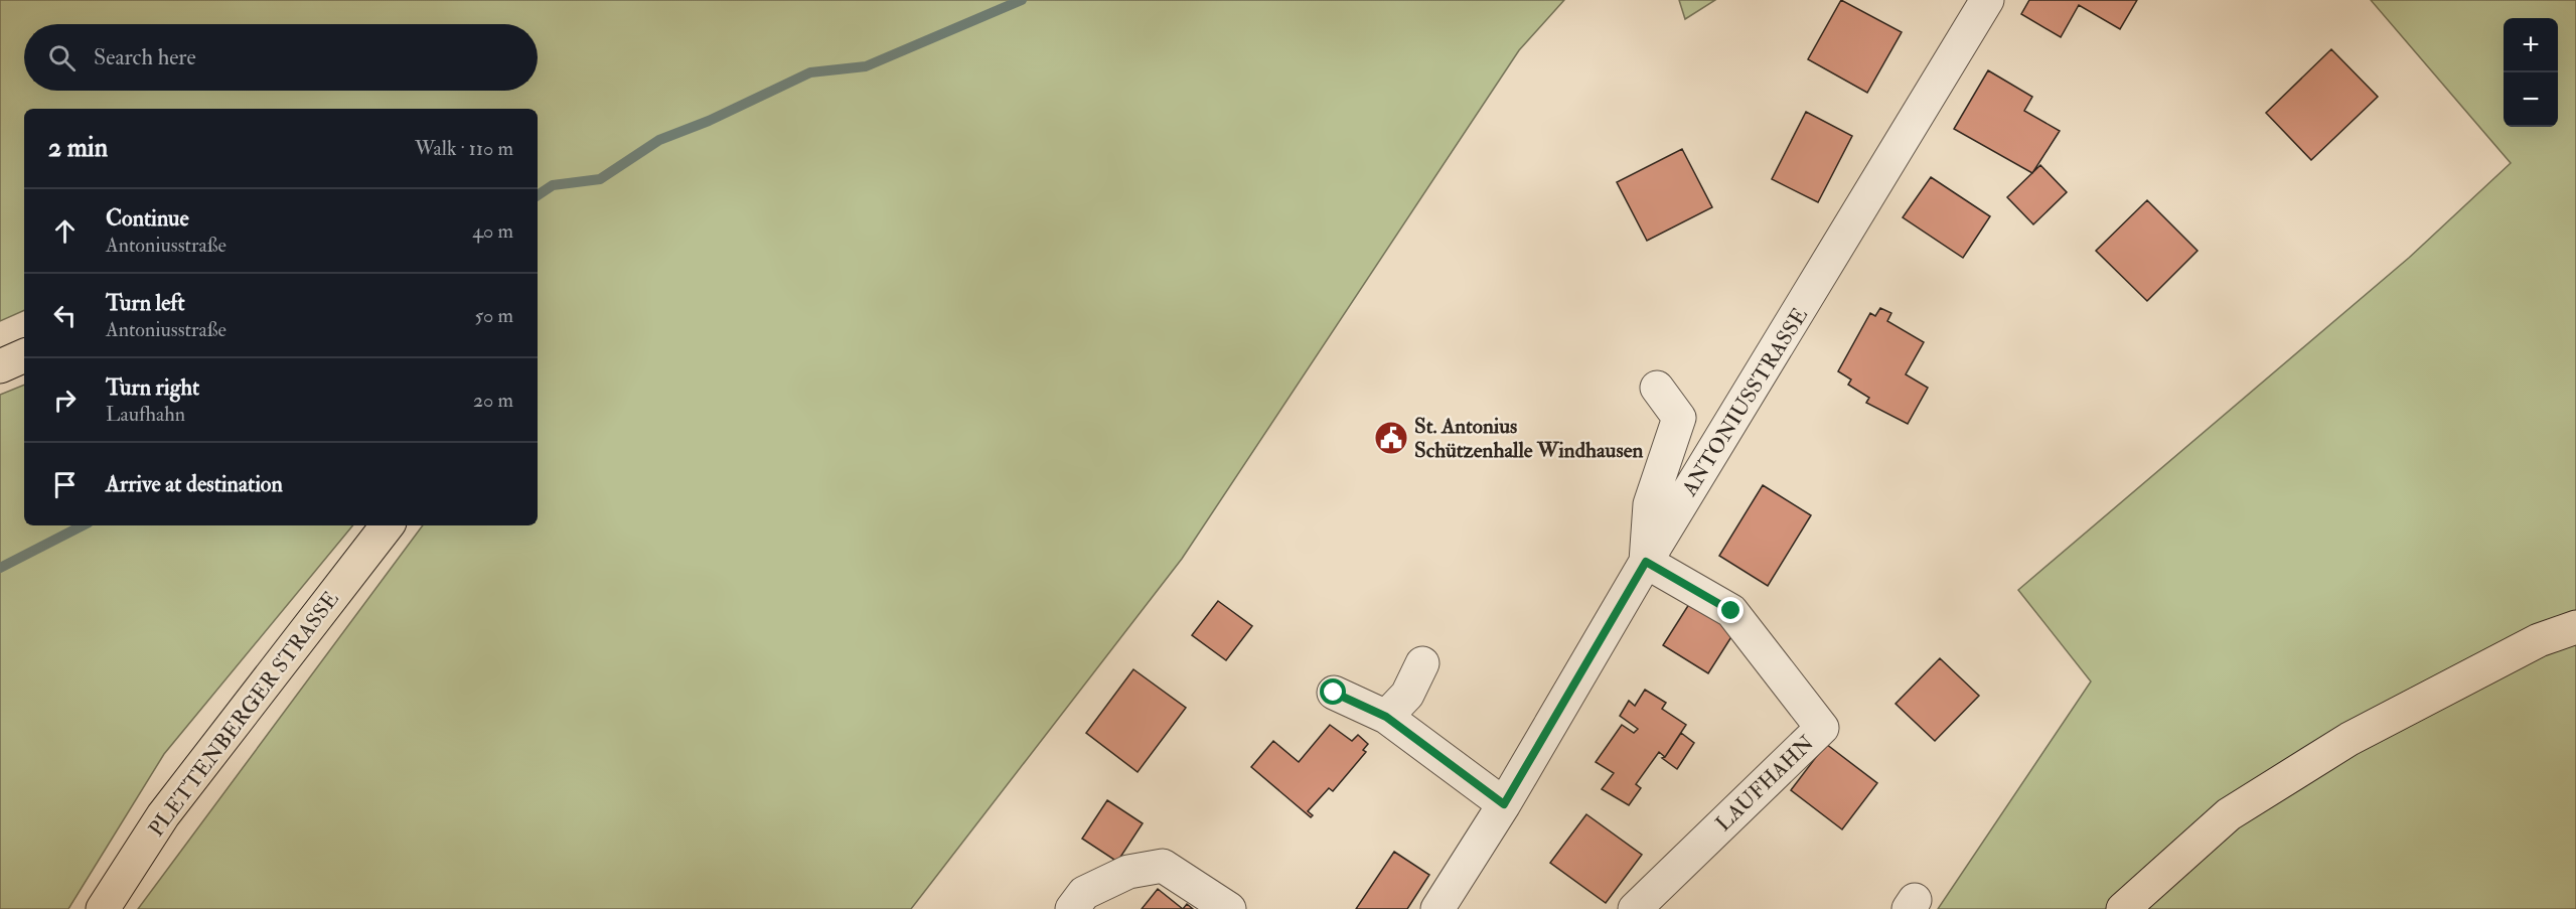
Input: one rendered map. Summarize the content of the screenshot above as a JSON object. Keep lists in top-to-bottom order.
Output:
{
  "streets": {
    "main road": ["PLETTENBERGER STRASSE"],
    "street": ["ANTONIUSSTRASSE", "LAUFHAHN"]
  },
  "crossings": [
    ["ANTONIUSSTRASSE", "LAUFHAHN"]
  ],
  "places": {
    "public building": ["St. Antonius Schützenhalle Windhausen"]
  },
  "page": {
    "map_buttons": ["+", "−"],
    "search": "Search here",
    "heading": ["2 min", "Walk · 110 m"],
    "list": [
      ["Continue", "Antoniusstraße", "40 m"],
      ["Turn left", "Antoniusstraße", "50 m"],
      ["Turn right", "Laufhahn", "20 m"],
      "Arrive at destination"
    ]
  }
}
